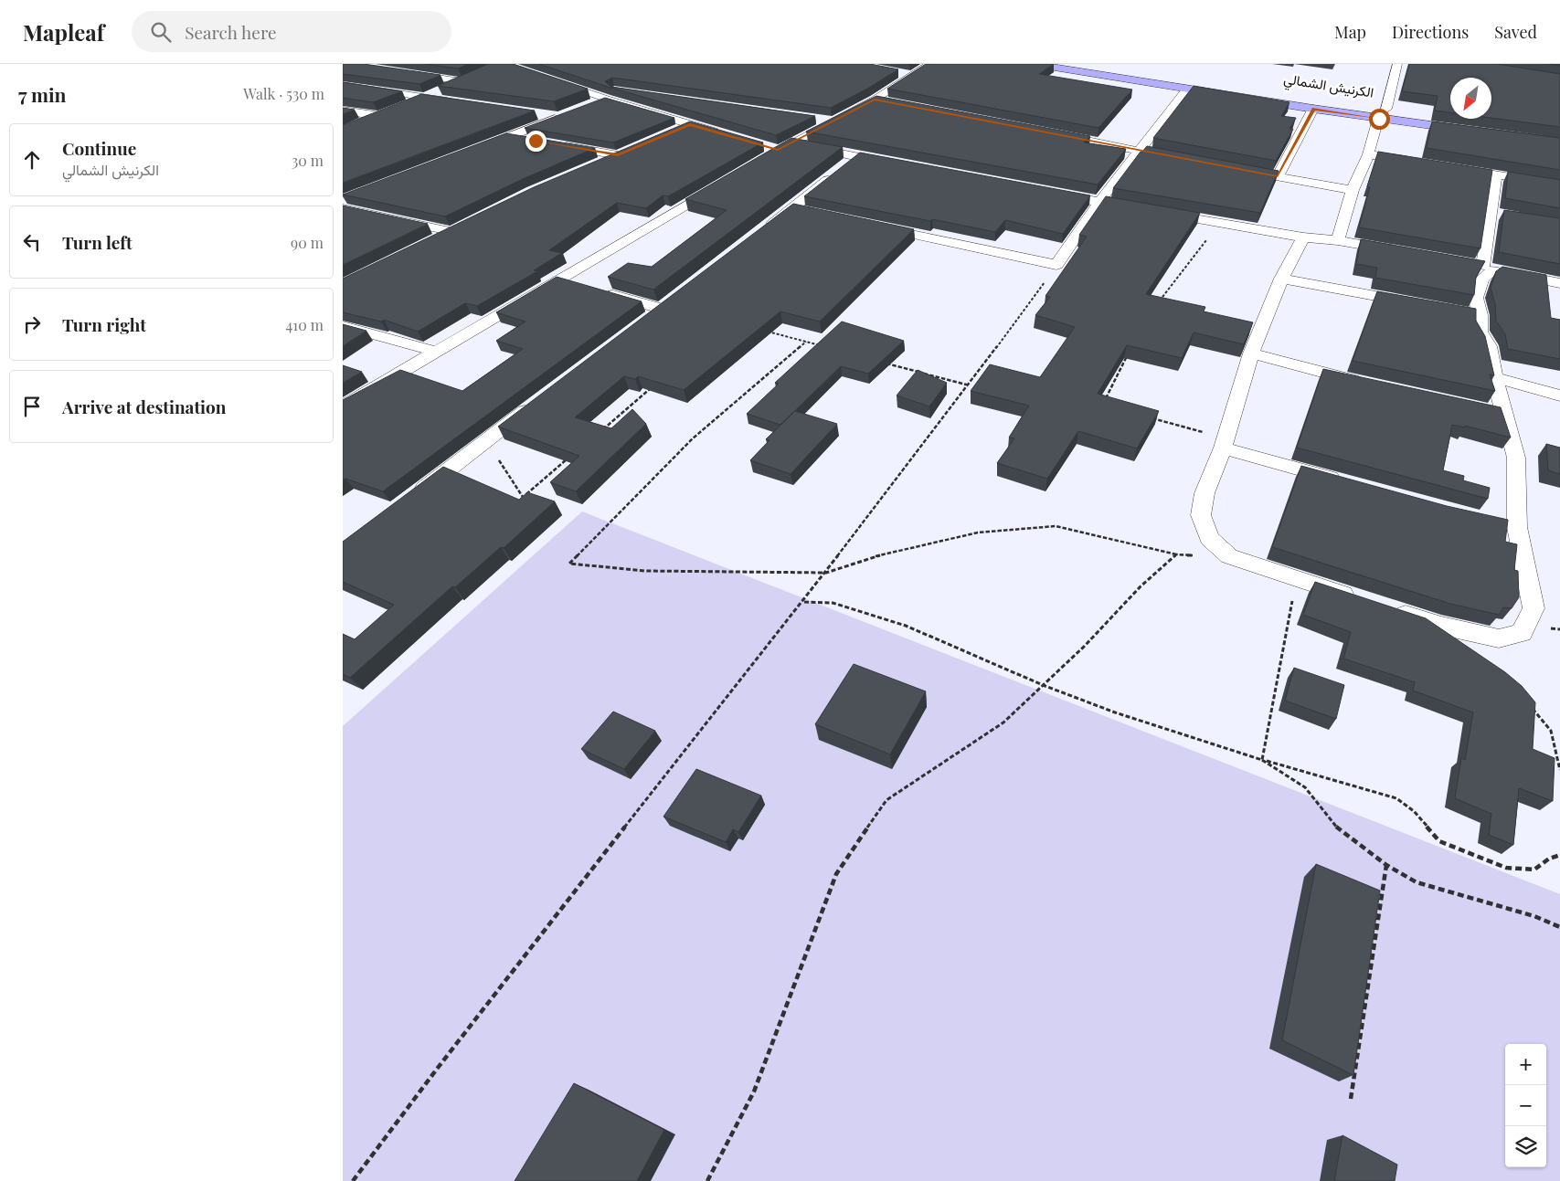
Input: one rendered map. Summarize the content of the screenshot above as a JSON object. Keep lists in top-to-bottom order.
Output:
{
  "streets": {
    "main road": ["الكرنيش الشمالي"]
  },
  "north": "bottom left",
  "page": {
    "header": "Mapleaf",
    "search": "Search here",
    "nav": ["Map", "Directions", "Saved"],
    "heading": ["7 min", "Walk · 530 m"],
    "list": [
      ["Continue", "الكرنيش الشمالي", "30 m"],
      ["Turn left", "90 m"],
      ["Turn right", "410 m"],
      "Arrive at destination"
    ],
    "map_buttons": ["+", "−"]
  }
}
